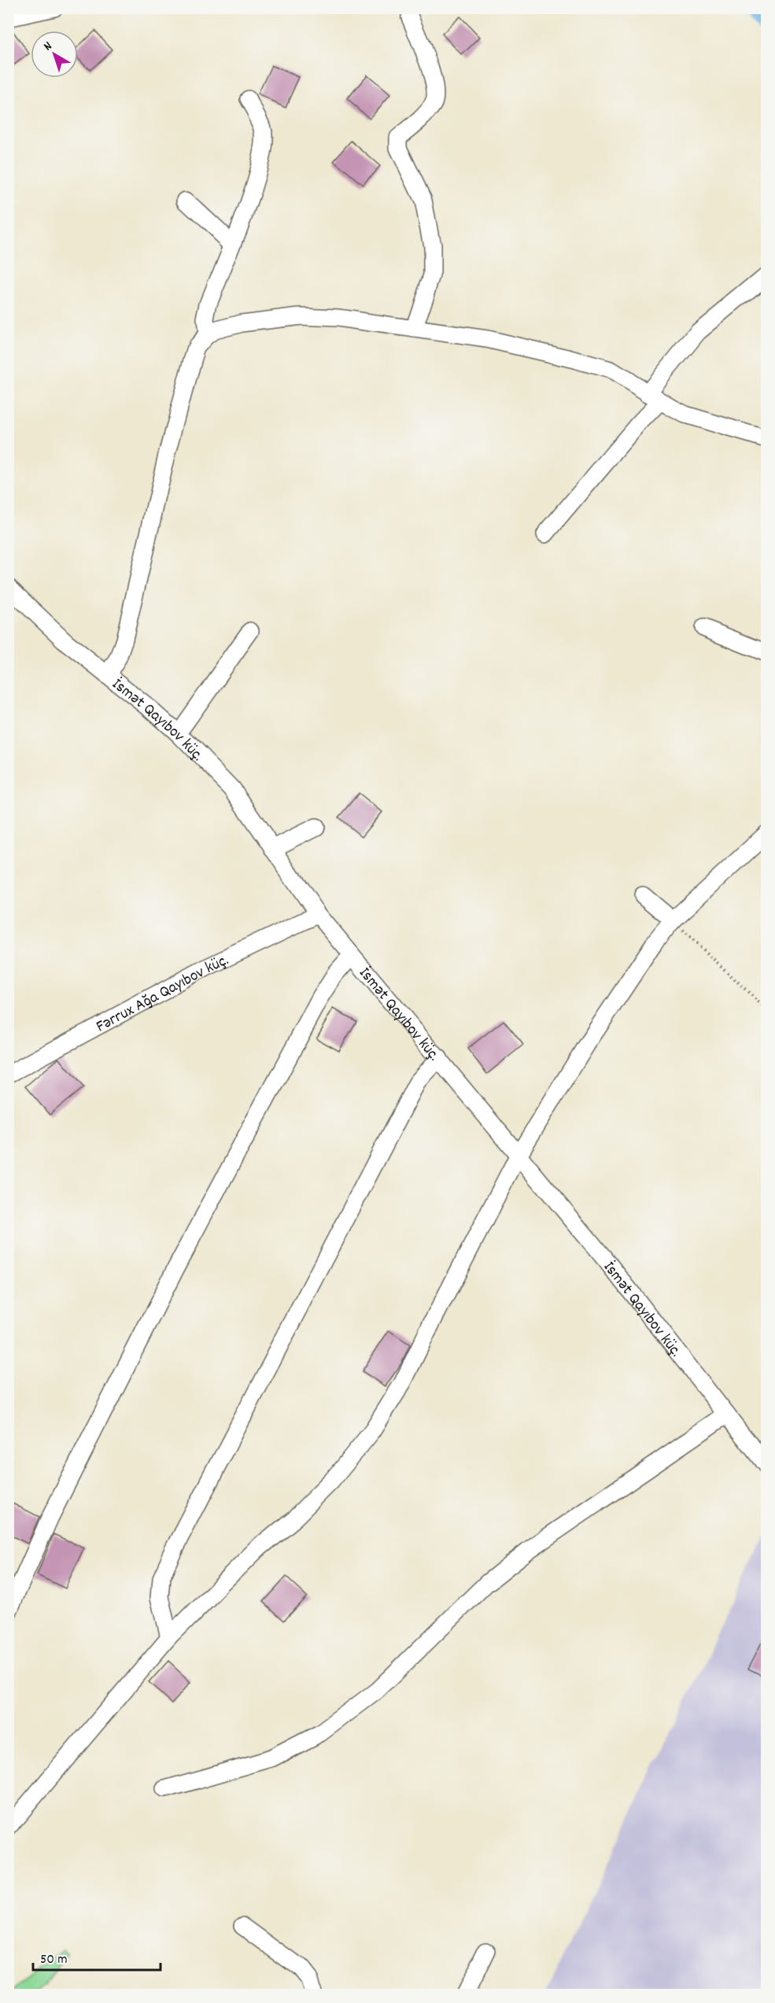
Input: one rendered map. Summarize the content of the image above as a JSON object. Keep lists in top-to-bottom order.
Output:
{
  "streets": {
    "street": ["İsmət Qayıbov küç.", "Fərrux Ağa Qayıbov küç."]
  },
  "crossings": [
    ["İsmət Qayıbov küç.", "Fərrux Ağa Qayıbov küç."]
  ],
  "scale_bar": "50 m",
  "north": "top left"
}
